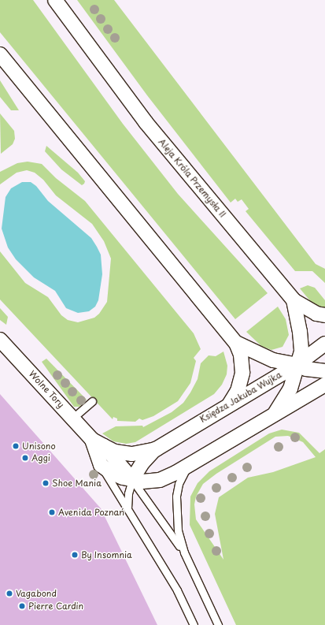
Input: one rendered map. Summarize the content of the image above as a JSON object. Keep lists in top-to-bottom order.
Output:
{
  "streets": {
    "street": ["Aleja Króla Przemysła II", "Wolne Tory", "Księdza Jakuba Wujka"]
  },
  "crossings": [
    ["Aleja Króla Przemysła II", "Księdza Jakuba Wujka"]
  ],
  "places": [
    "Unisono",
    "Aggi",
    "Shoe Mania",
    "Avenida Poznań",
    "By Insomnia",
    "Vagabond",
    "Pierre Cardin"
  ]
}
